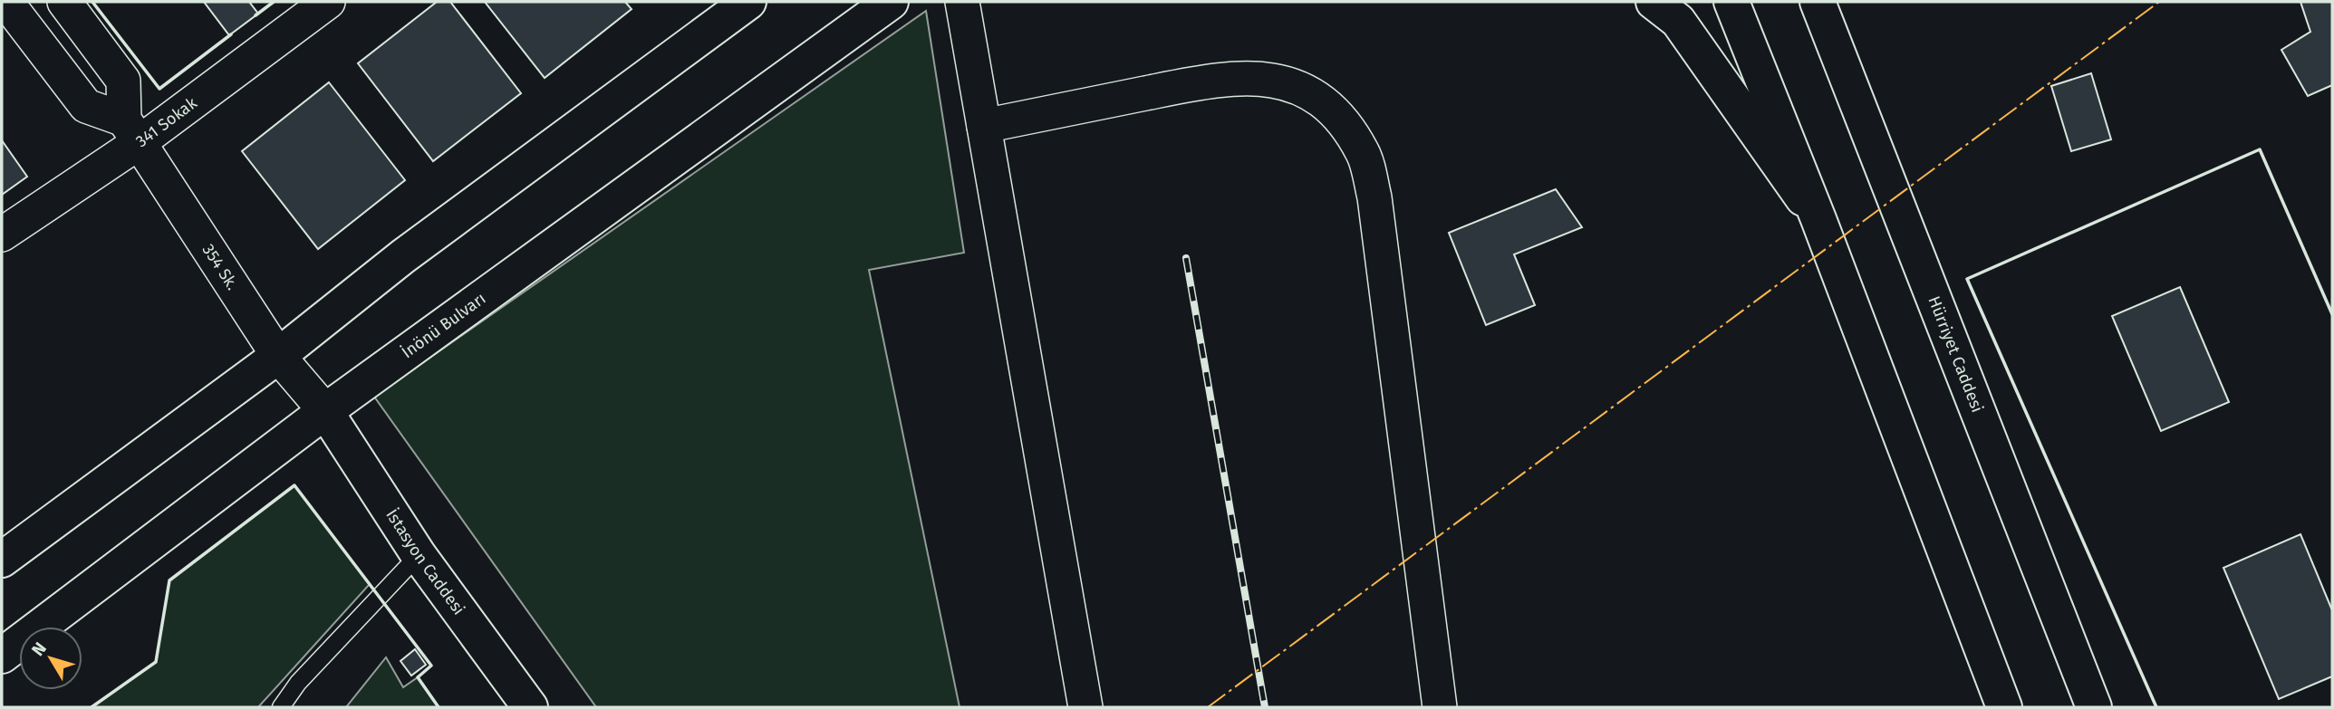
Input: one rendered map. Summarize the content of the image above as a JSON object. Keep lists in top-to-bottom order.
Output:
{
  "streets": {
    "main road": ["İnönü Bulvarı", "Hürriyet Caddesi", "İstasyon Caddesi"],
    "street": ["341 Sokak", "354 Sk."]
  },
  "crossings": [
    ["341 Sokak", "354 Sk."],
    ["354 Sk.", "İnönü Bulvarı"],
    ["354 Sk.", "İstasyon Caddesi"],
    ["İnönü Bulvarı", "İstasyon Caddesi"]
  ],
  "north": "top left"
}
